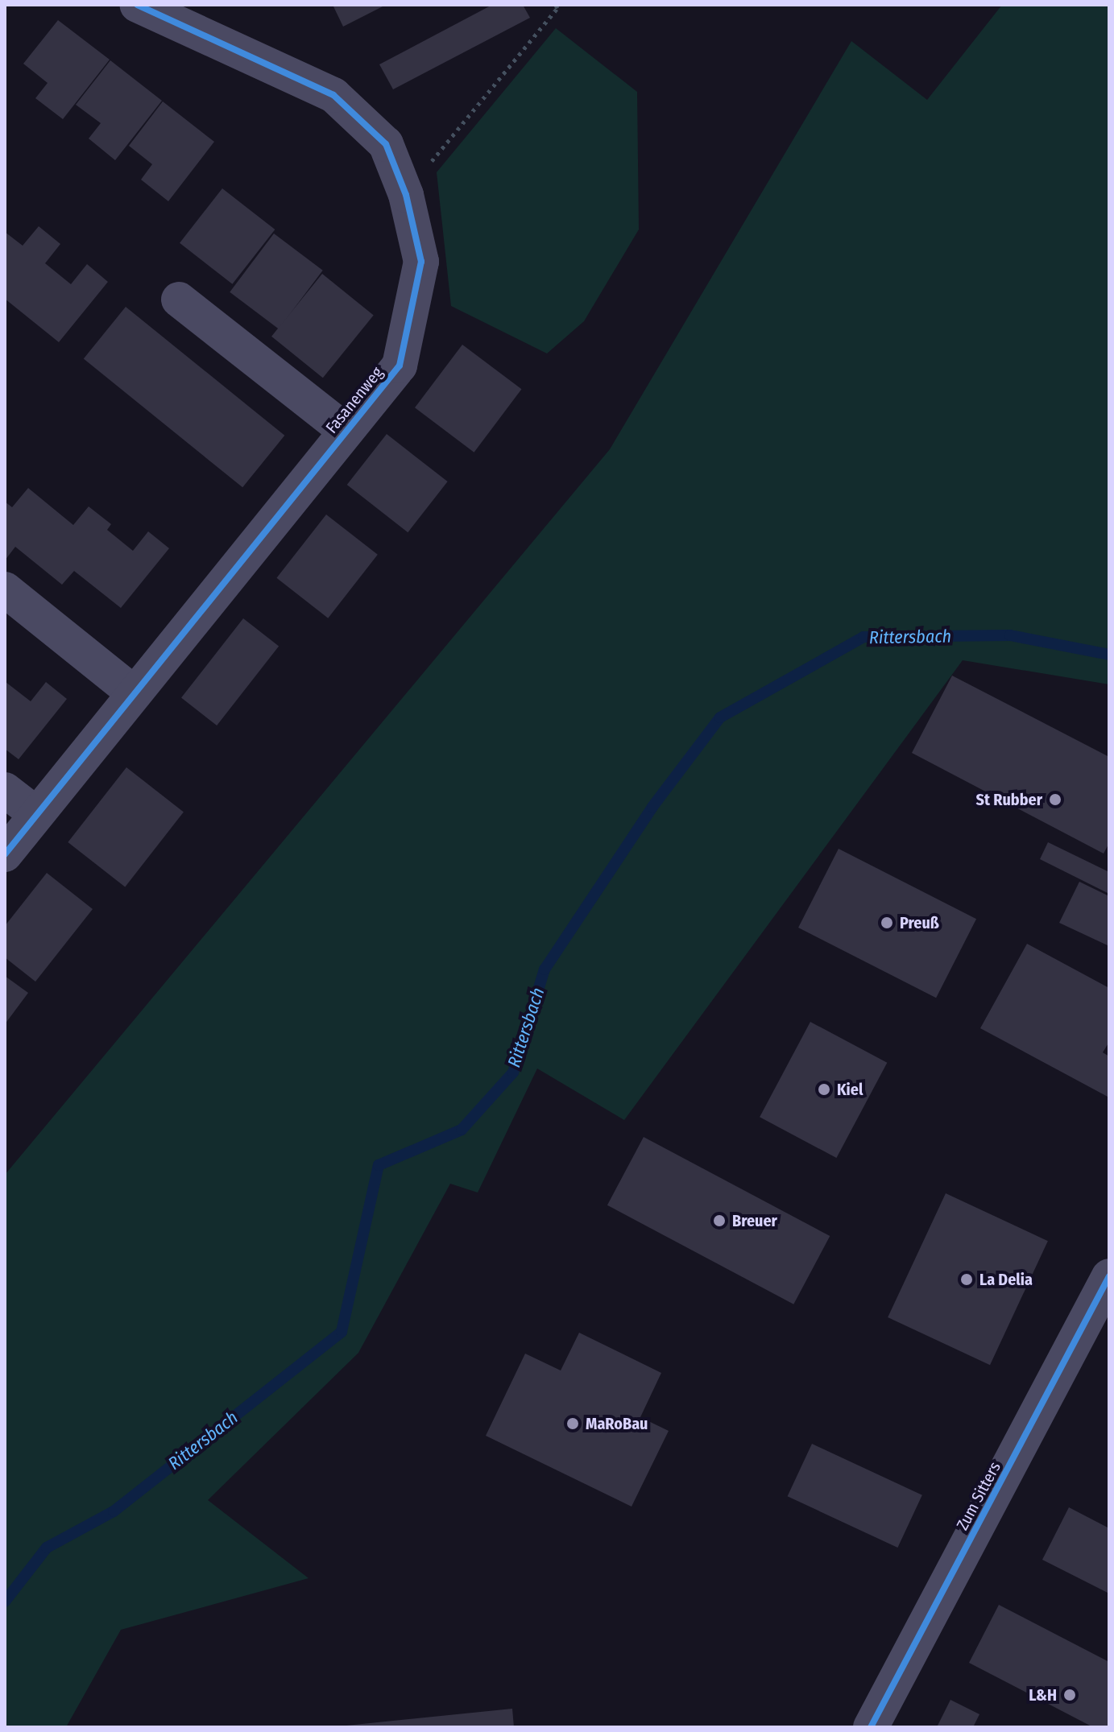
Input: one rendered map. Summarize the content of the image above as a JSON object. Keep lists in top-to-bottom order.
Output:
{
  "streets": {
    "street": ["Fasanenweg", "Zum Sitters"]
  },
  "water": ["Rittersbach"],
  "places": [
    "St Rubber",
    "Preuß",
    "Kiel",
    "Breuer",
    "La Delia",
    "MaRoBau",
    "L&H"
  ]
}
